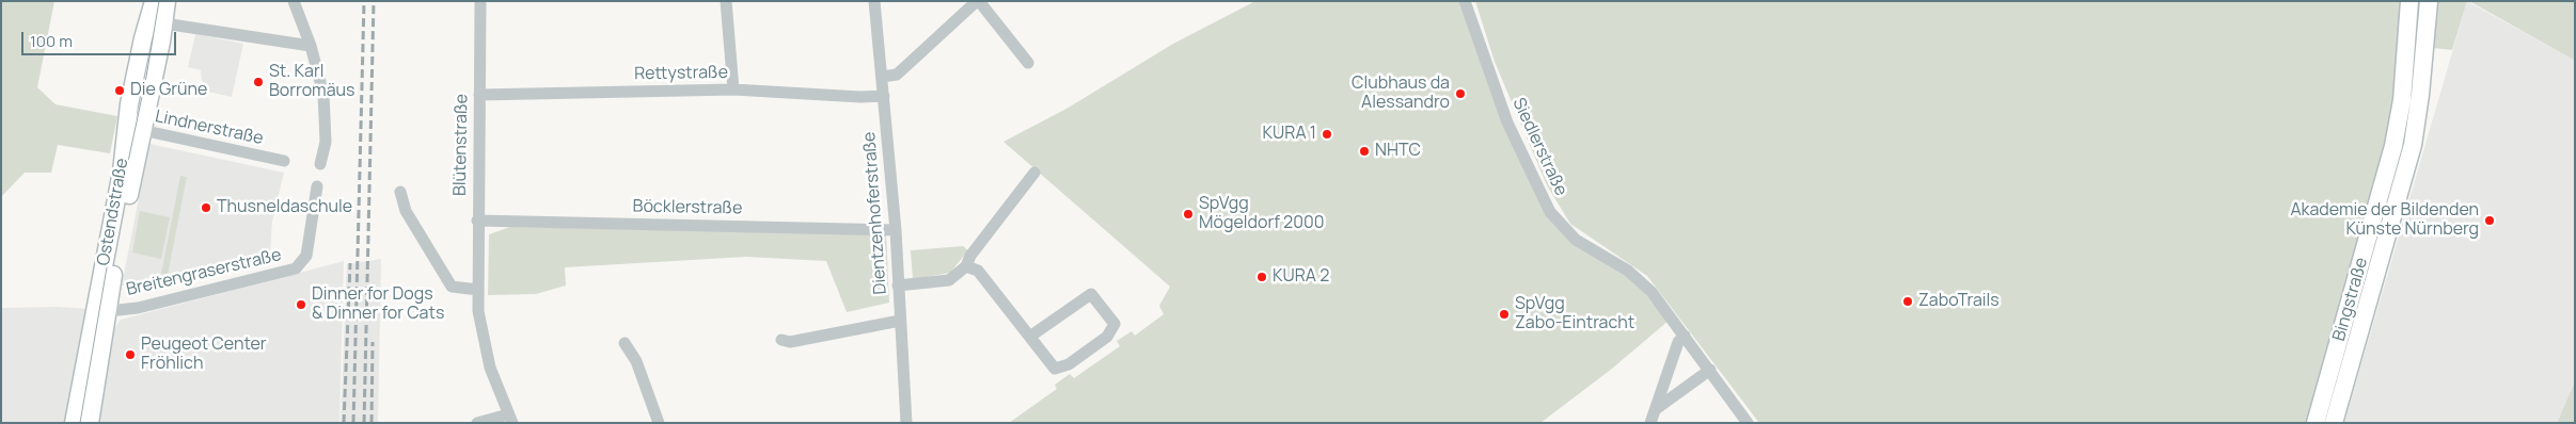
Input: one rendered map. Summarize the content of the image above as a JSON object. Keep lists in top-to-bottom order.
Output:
{
  "streets": {
    "street": [
      "Rettystraße",
      "Lindnerstraße",
      "Blütenstraße",
      "Siedlerstraße",
      "Böcklerstraße",
      "Ostendstraße",
      "Dientzenhoferstraße",
      "Breitengraserstraße",
      "Bingstraße"
    ]
  },
  "crossings": [
    ["Rettystraße", "Blütenstraße"],
    ["Rettystraße", "Dientzenhoferstraße"],
    ["Lindnerstraße", "Ostendstraße"],
    ["Blütenstraße", "Böcklerstraße"],
    ["Böcklerstraße", "Dientzenhoferstraße"],
    ["Ostendstraße", "Breitengraserstraße"]
  ],
  "places": [
    "St. Karl Borromäus",
    "Die Grüne",
    "Clubhaus da Alessandro",
    "KURA 1",
    "NHTC",
    "Thusneldaschule",
    "SpVgg Mögeldorf 2000",
    "Akademie der Bildenden Künste Nürnberg",
    "KURA 2",
    "ZaboTrails",
    "Dinner for Dogs & Dinner for Cats",
    "SpVgg Zabo-Eintracht",
    "Peugeot Center Fröhlich"
  ],
  "scale_bar": "100 m"
}
